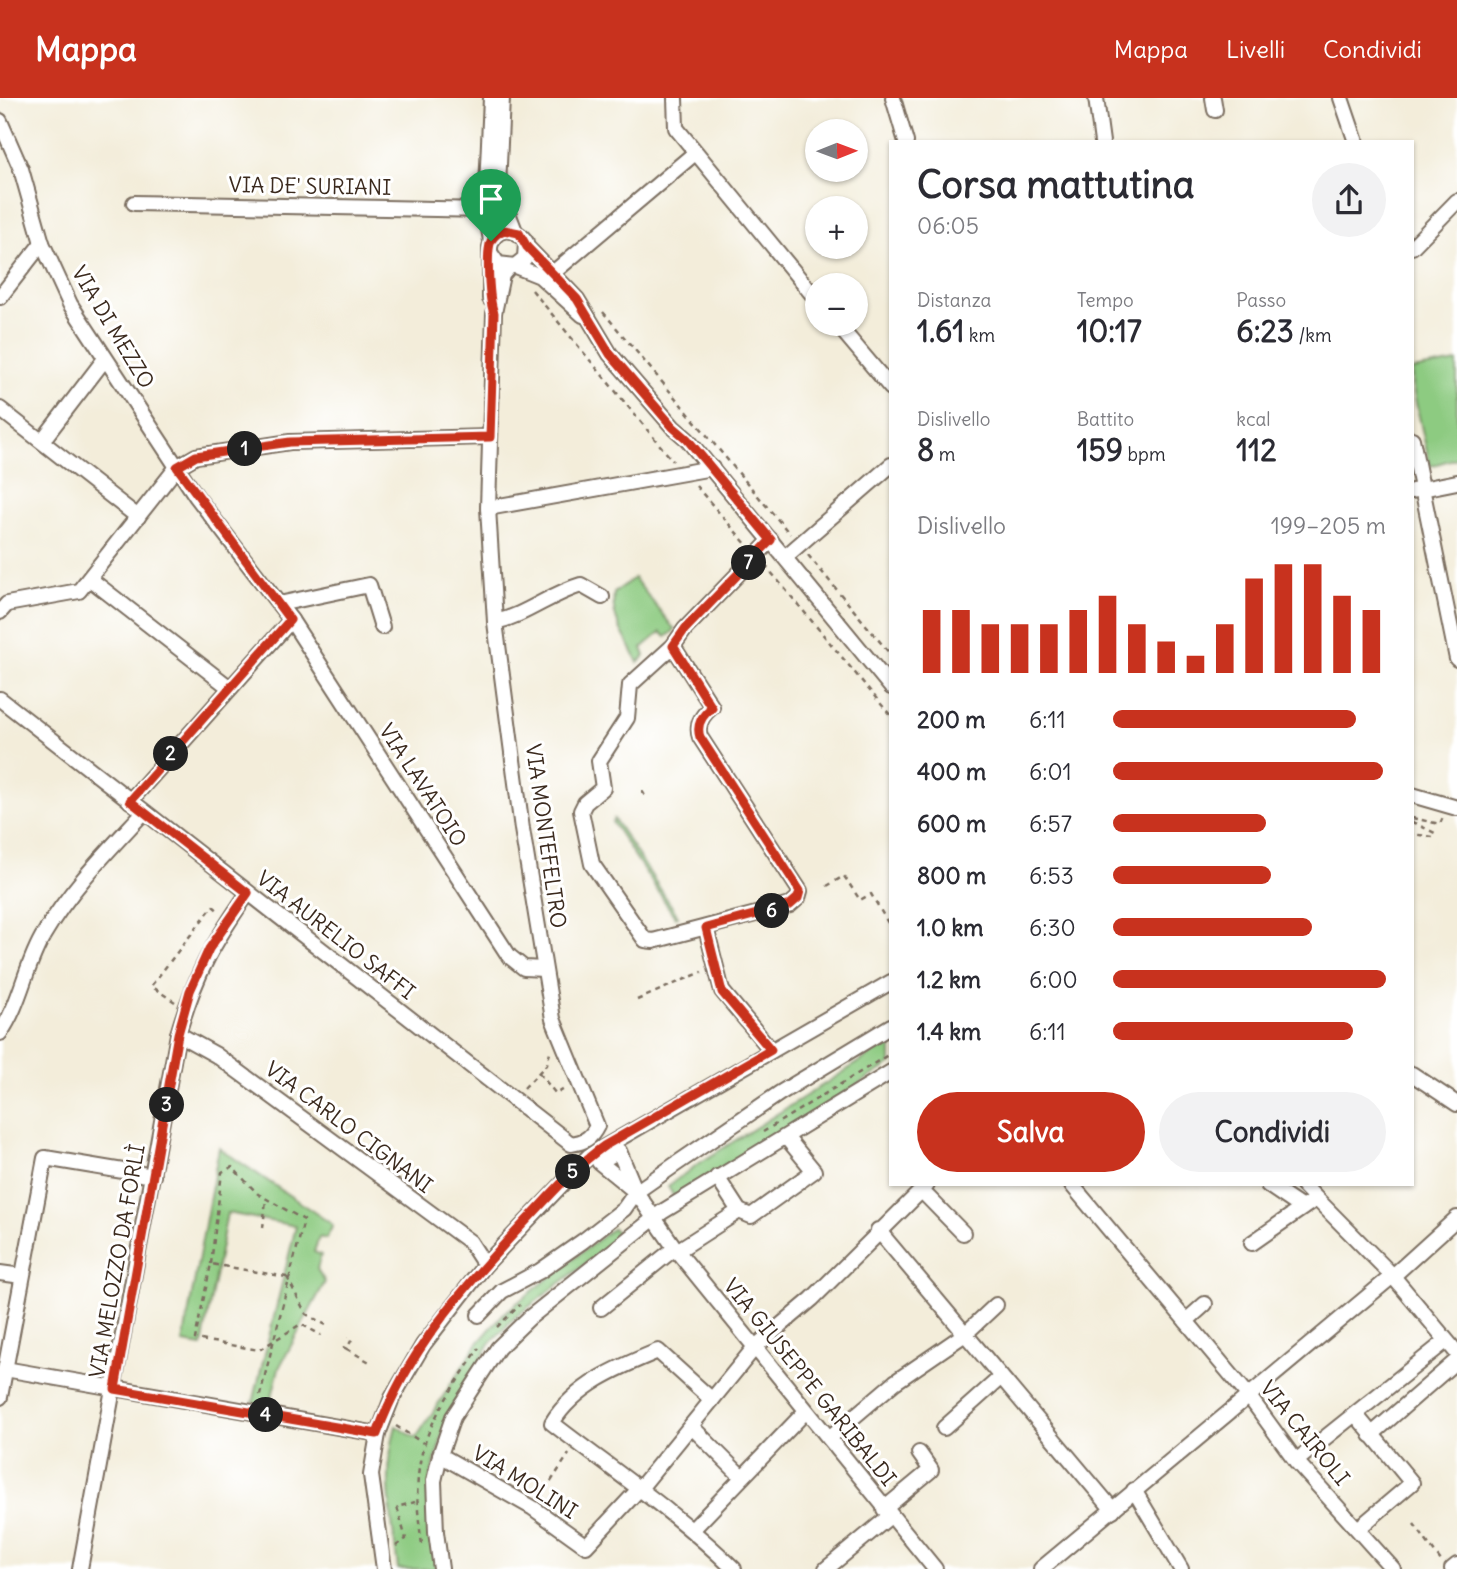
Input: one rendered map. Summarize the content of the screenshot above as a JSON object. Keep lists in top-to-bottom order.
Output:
{
  "streets": {
    "street": [
      "VIA DE' SURIANI",
      "VIA DI MEZZO",
      "VIA LAVATOIO",
      "VIA MONTEFELTRO",
      "VIA AURELIO SAFFI",
      "VIA CARLO CIGNANI",
      "VIA MELOZZO DA FORLÌ",
      "VIA GIUSEPPE GARIBALDI",
      "VIA CAIROLI",
      "VIA MOLINI"
    ]
  },
  "crossings": [
    ["VIA DE' SURIANI", "VIA MONTEFELTRO"],
    ["VIA DI MEZZO", "VIA LAVATOIO"],
    ["VIA LAVATOIO", "VIA MONTEFELTRO"],
    ["VIA MONTEFELTRO", "VIA AURELIO SAFFI"],
    ["VIA AURELIO SAFFI", "VIA MELOZZO DA FORLÌ"],
    ["VIA CARLO CIGNANI", "VIA MELOZZO DA FORLÌ"]
  ],
  "north": "right",
  "page": {
    "header": "Mappa",
    "nav": ["Mappa", "Livelli", "Condividi"],
    "map_buttons": ["+", "−"],
    "heading": ["Corsa mattutina", "06:05"],
    "stats": [
      ["Distanza", "1.61 km"],
      ["Tempo", "10:17"],
      ["Passo", "6:23 /km"],
      ["Dislivello", "8 m"],
      ["Battito", "159 bpm"],
      ["kcal", "112"]
    ],
    "pins": [
      "1",
      "7",
      "2",
      "6",
      "3",
      "5",
      "4"
    ],
    "chart": ["Dislivello", "199–205 m"],
    "list": [
      {
        "name": "200 m",
        "note": "6:11"
      },
      {
        "name": "400 m",
        "note": "6:01"
      },
      {
        "name": "600 m",
        "note": "6:57"
      },
      {
        "name": "800 m",
        "note": "6:53"
      },
      {
        "name": "1.0 km",
        "note": "6:30"
      },
      {
        "name": "1.2 km",
        "note": "6:00"
      },
      {
        "name": "1.4 km",
        "note": "6:11"
      }
    ],
    "buttons": ["Salva", "Condividi"]
  }
}
